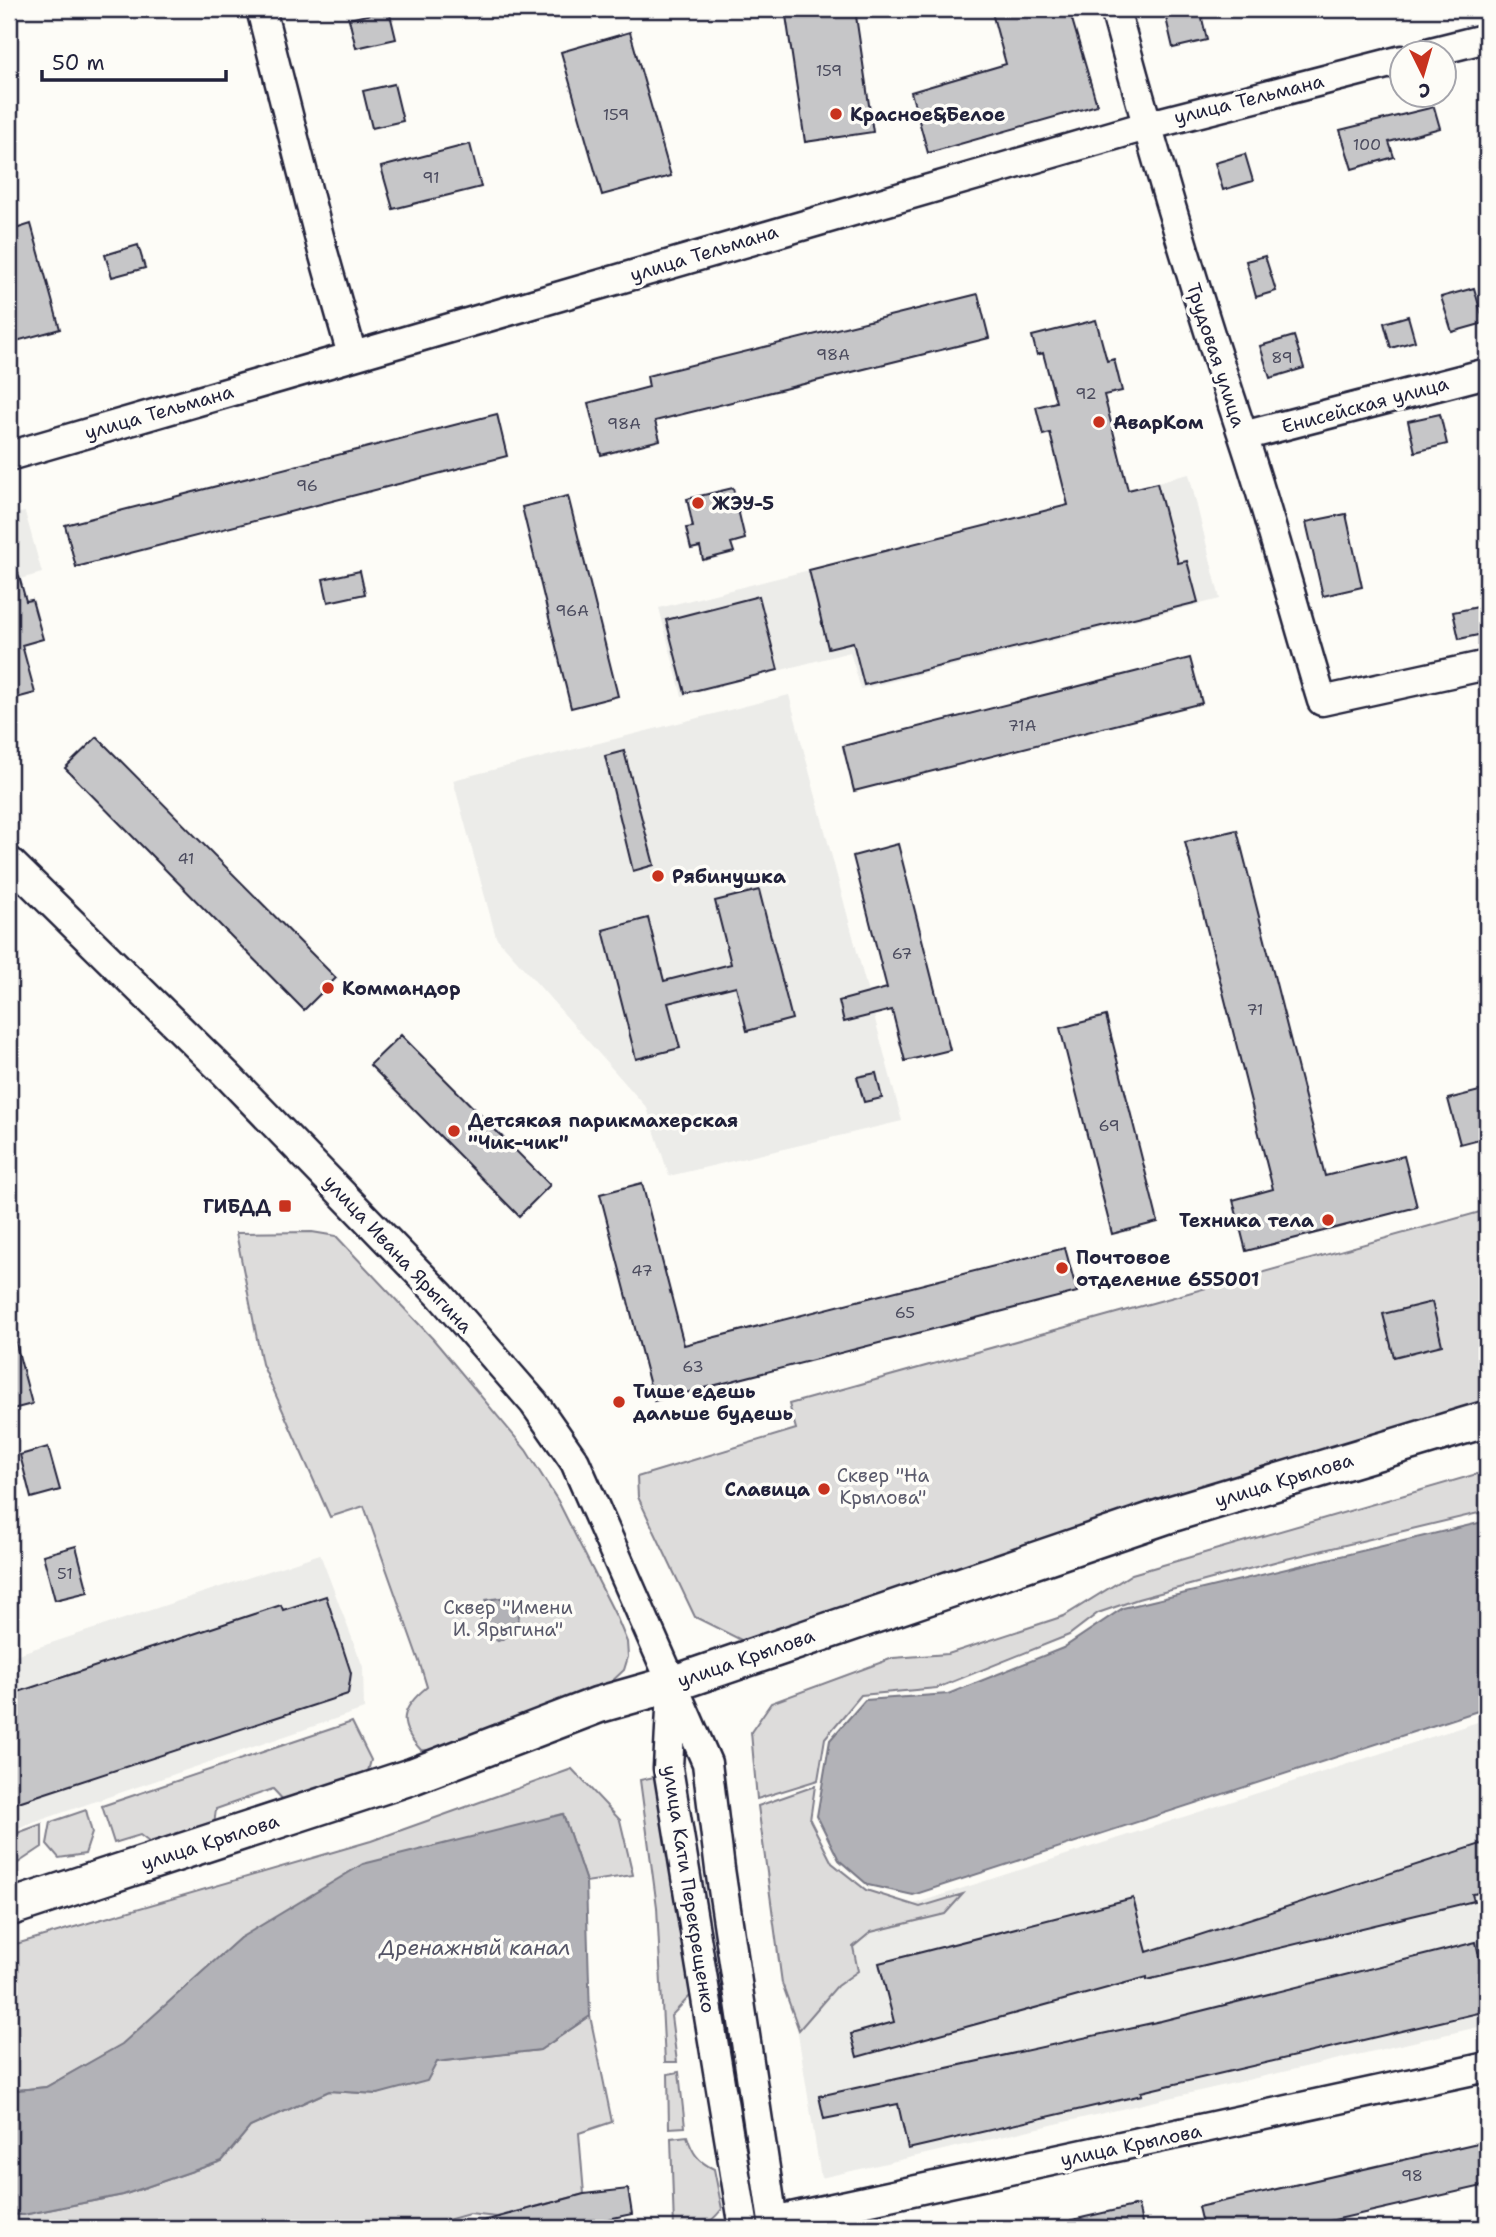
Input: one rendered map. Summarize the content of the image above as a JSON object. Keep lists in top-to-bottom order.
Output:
{
  "streets": {
    "main road": ["улица Крылова"],
    "street": [
      "улица Тельмана",
      "Трудовая улица",
      "Енисейская улица",
      "улица Ивана Ярыгина",
      "улица Кати Перекрещенко"
    ]
  },
  "crossings": [
    ["улица Тельмана", "Трудовая улица"],
    ["Трудовая улица", "Енисейская улица"],
    ["улица Ивана Ярыгина", "улица Крылова"],
    ["улица Ивана Ярыгина", "улица Кати Перекрещенко"],
    ["улица Крылова", "улица Кати Перекрещенко"]
  ],
  "water": ["Дренажный канал"],
  "parks": ["Сквер \"На Крылова\"", "Сквер \"Имени И. Ярыгина\""],
  "places": {
    "other": [
      "Красное&Белое",
      "АварКом",
      "ЖЭУ-5",
      "Рябинушка",
      "Коммандор",
      "Детсякая парикмахерская \"Чик-чик\"",
      "Техника тела",
      "Почтовое отделение 655001",
      "Тише едешь дальше будешь",
      "Славица"
    ],
    "transit": ["ГИБДД"]
  },
  "house_numbers": [
    "159",
    "159",
    "100",
    "91",
    "98А",
    "89",
    "92",
    "98А",
    "96",
    "96А",
    "71А",
    "41",
    "67",
    "71",
    "69",
    "47",
    "65",
    "63",
    "51",
    "98"
  ],
  "scale_bar": "50 m",
  "north": "bottom"
}
